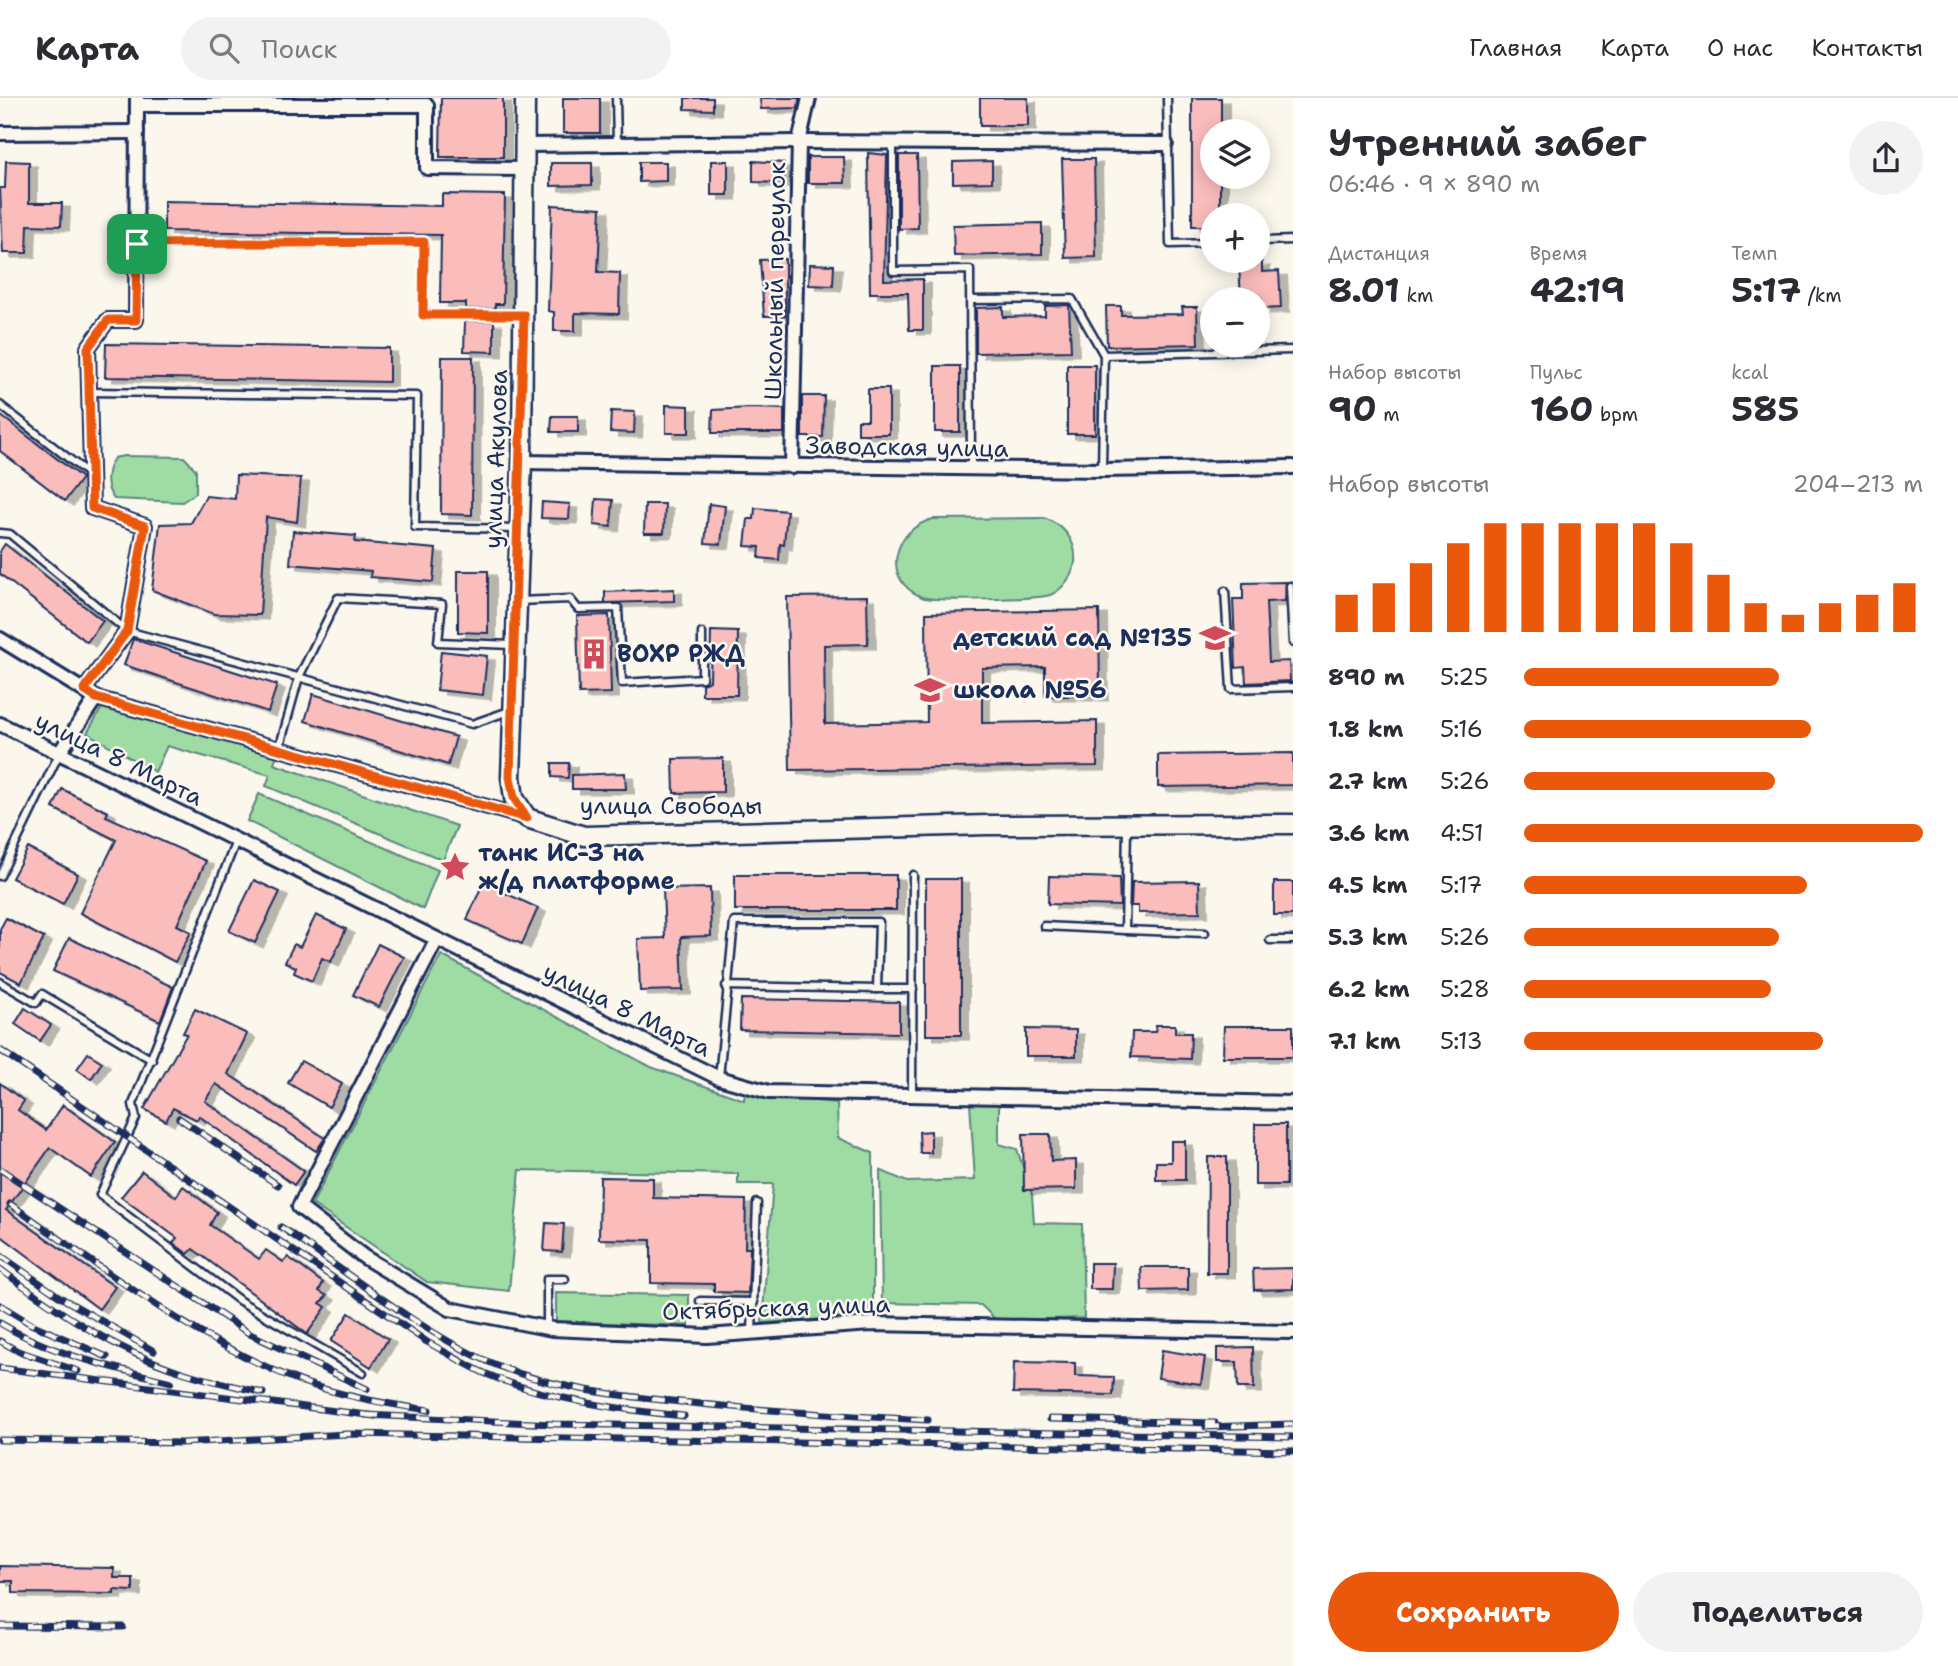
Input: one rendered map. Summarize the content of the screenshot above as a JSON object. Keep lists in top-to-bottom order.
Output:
{
  "streets": {
    "street": [
      "Школьный переулок",
      "Заводская улица",
      "улица Акулова",
      "улица 8 Марта",
      "улица Свободы",
      "Октябрьская улица"
    ]
  },
  "crossings": [
    ["Школьный переулок", "Заводская улица"],
    ["Заводская улица", "улица Акулова"],
    ["улица Акулова", "улица Свободы"],
    ["улица 8 Марта", "Октябрьская улица"]
  ],
  "places": {
    "school or university": ["детский сад №135", "школа №56"],
    "building": ["ВОХР РЖД"],
    "place": ["танк ИС-3 на ж/д платформе"]
  },
  "page": {
    "header": "Карта",
    "search": "Поиск",
    "nav": [
      "Главная",
      "Карта",
      "О нас",
      "Контакты"
    ],
    "heading": ["Утренний забег", "06:46 · 9 × 890 m"],
    "map_buttons": ["+", "−"],
    "stats": [
      ["Дистанция", "8.01 km"],
      ["Время", "42:19"],
      ["Темп", "5:17 /km"],
      ["Набор высоты", "90 m"],
      ["Пульс", "160 bpm"],
      ["kcal", "585"]
    ],
    "chart": ["Набор высоты", "204–213 m"],
    "list": [
      {
        "name": "890 m",
        "note": "5:25"
      },
      {
        "name": "1.8 km",
        "note": "5:16"
      },
      {
        "name": "2.7 km",
        "note": "5:26"
      },
      {
        "name": "3.6 km",
        "note": "4:51"
      },
      {
        "name": "4.5 km",
        "note": "5:17"
      },
      {
        "name": "5.3 km",
        "note": "5:26"
      },
      {
        "name": "6.2 km",
        "note": "5:28"
      },
      {
        "name": "7.1 km",
        "note": "5:13"
      }
    ],
    "buttons": ["Сохранить", "Поделиться"]
  }
}
